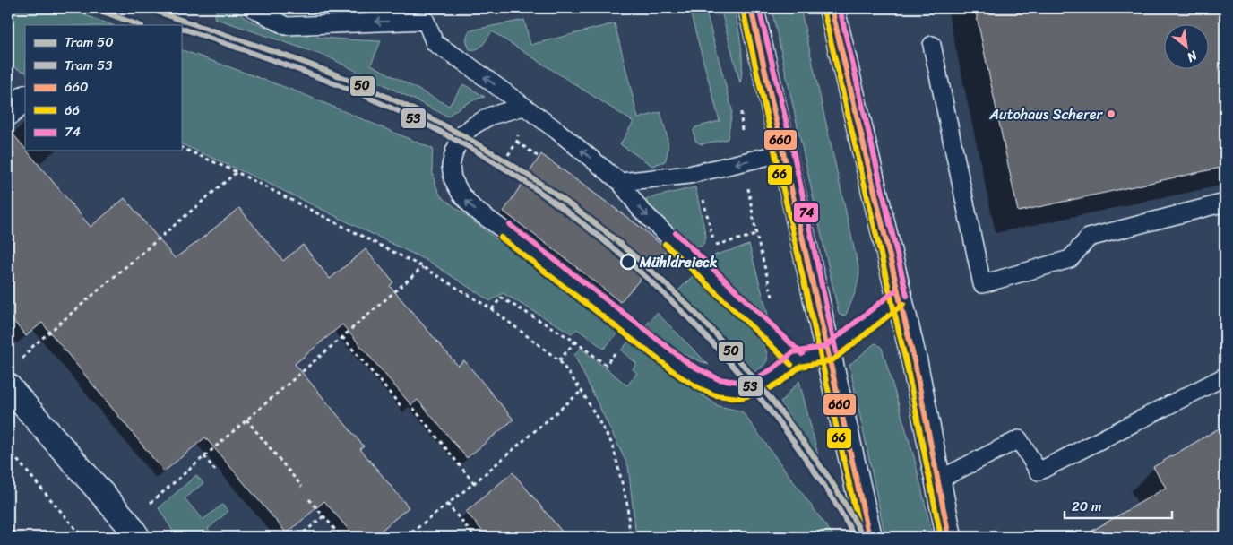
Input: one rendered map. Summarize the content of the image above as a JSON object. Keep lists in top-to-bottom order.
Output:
{
  "places": ["Autohaus Scherer", "Mühldreieck"],
  "lines": [
    "tram line 50",
    "transit line 660",
    "transit line 74",
    "transit line 66",
    "tram line 53"
  ],
  "legend": [
    "Tram 50",
    "Tram 53",
    "660",
    "66",
    "74"
  ],
  "scale_bar": "20 m",
  "north": "bottom right"
}
